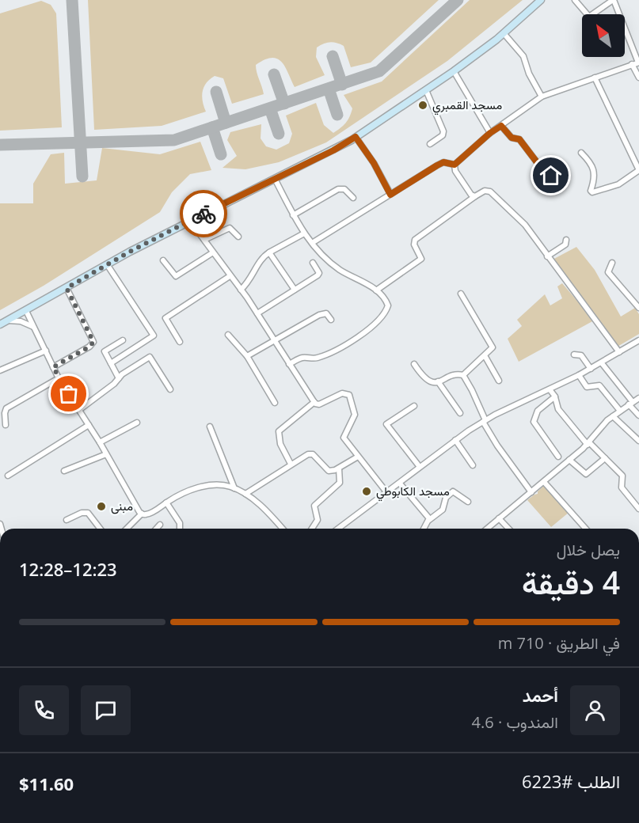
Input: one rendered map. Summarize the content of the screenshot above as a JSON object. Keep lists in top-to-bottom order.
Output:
{
  "places": ["مسجد القمبري", "مسجد الكابوطي", "مبنى"],
  "north": "top left",
  "page": {
    "heading": ["4 دقيقة", "يصل خلال", "12:23–12:28"],
    "panel": [
      "أحمد",
      "المندوب · 4.6",
      "الطلب #6223",
      "$11.60"
    ],
    "bar": "في الطريق · 710 m"
  }
}
